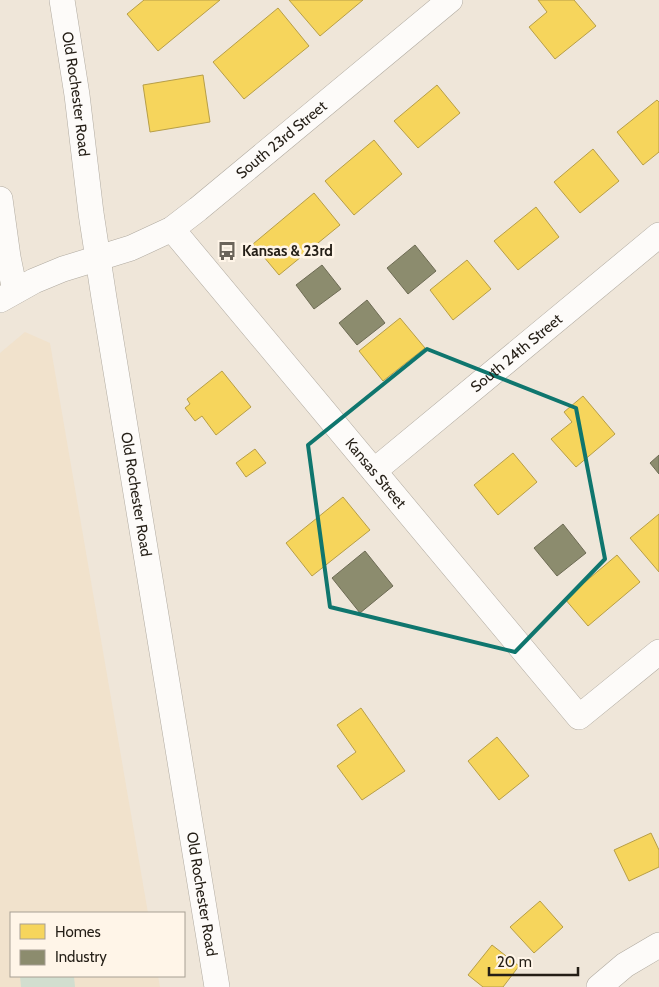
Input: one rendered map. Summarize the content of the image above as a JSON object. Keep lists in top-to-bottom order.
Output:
{
  "streets": {
    "street": [
      "Old Rochester Road",
      "South 23rd Street",
      "South 24th Street",
      "Kansas Street"
    ]
  },
  "crossings": [
    ["Old Rochester Road", "South 23rd Street"],
    ["South 23rd Street", "Kansas Street"],
    ["South 24th Street", "Kansas Street"]
  ],
  "places": {
    "bus stop": ["Kansas & 23rd"]
  },
  "legend": ["Homes", "Industry"],
  "scale_bar": "20 m"
}
